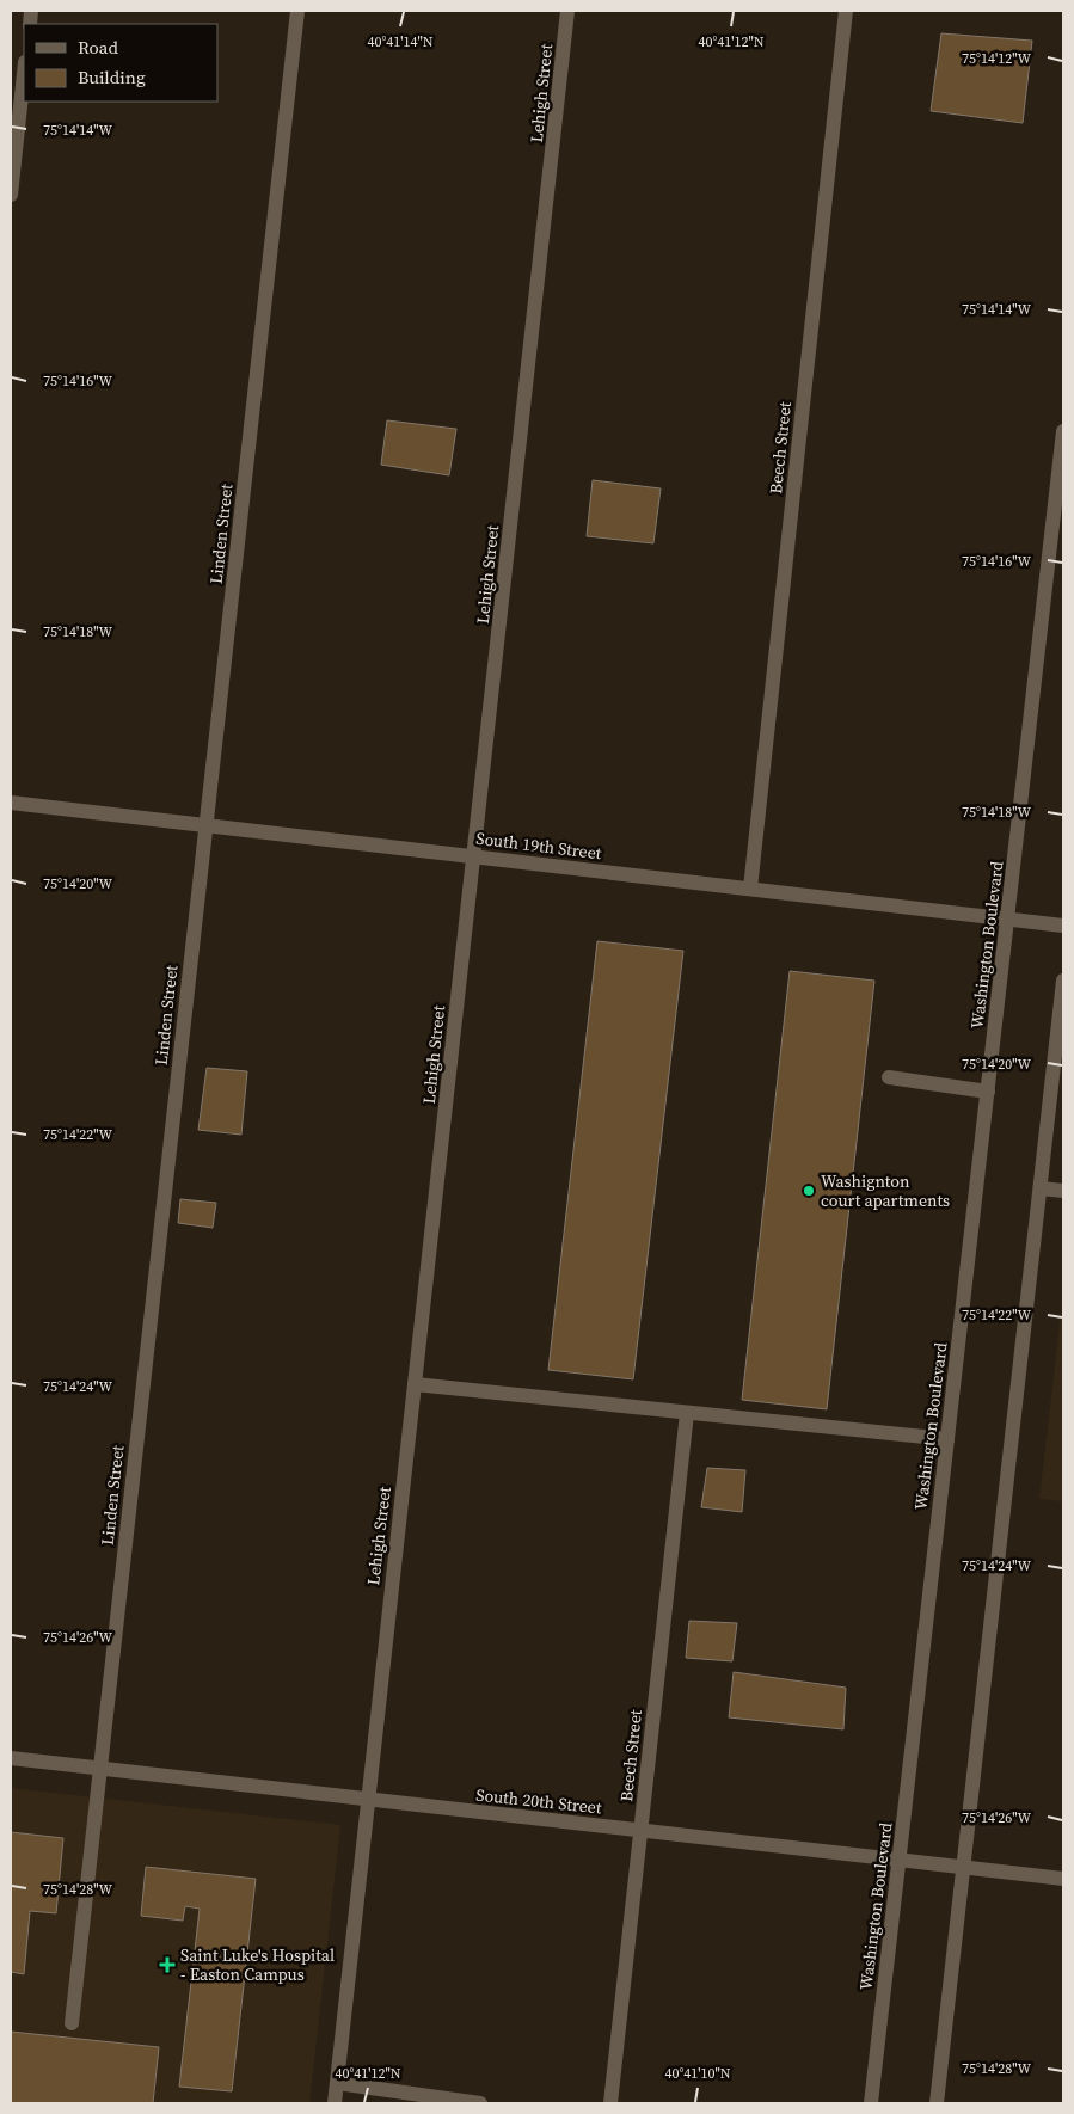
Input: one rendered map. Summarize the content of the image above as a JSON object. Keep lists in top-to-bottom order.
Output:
{
  "streets": {
    "street": [
      "Lehigh Street",
      "Beech Street",
      "Linden Street",
      "South 19th Street",
      "Washington Boulevard",
      "South 20th Street"
    ]
  },
  "crossings": [
    ["Lehigh Street", "South 19th Street"],
    ["Lehigh Street", "South 20th Street"],
    ["Beech Street", "South 19th Street"],
    ["Beech Street", "South 20th Street"],
    ["Linden Street", "South 19th Street"],
    ["Linden Street", "South 20th Street"],
    ["South 19th Street", "Washington Boulevard"],
    ["Washington Boulevard", "South 20th Street"]
  ],
  "places": {
    "other": ["Washignton court apartments"],
    "health": ["Saint Luke's Hospital - Easton Campus"]
  },
  "legend": ["Road", "Building"],
  "coordinates": [
    "40°41'14\"N",
    "40°41'12\"N",
    "75°14'12\"W",
    "75°14'14\"W",
    "75°14'16\"W",
    "75°14'18\"W",
    "75°14'20\"W",
    "75°14'22\"W",
    "75°14'24\"W",
    "75°14'26\"W",
    "75°14'28\"W",
    "40°41'10\"N"
  ]
}
